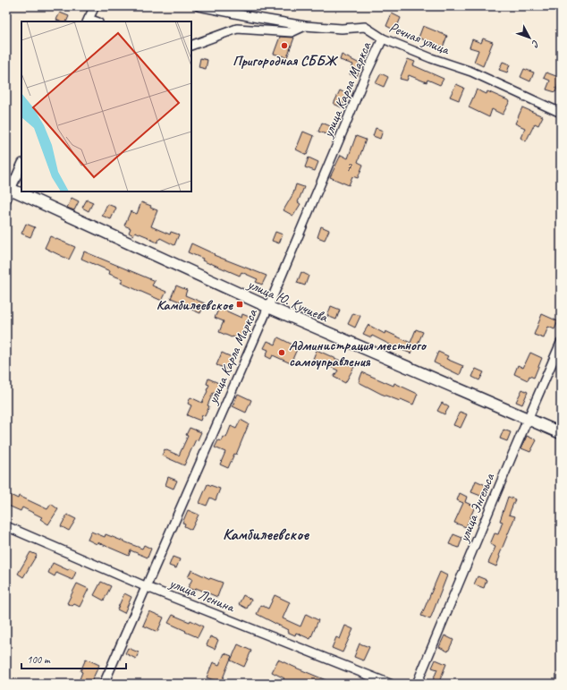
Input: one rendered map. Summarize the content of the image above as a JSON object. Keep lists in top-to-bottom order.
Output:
{
  "streets": {
    "street": [
      "Речная улица",
      "улица Карла Маркса",
      "улица Ю. Кучиева",
      "улица Энгельса",
      "улица Ленина"
    ]
  },
  "crossings": [
    ["Речная улица", "улица Карла Маркса"],
    ["улица Карла Маркса", "улица Ю. Кучиева"],
    ["улица Карла Маркса", "улица Ленина"],
    ["улица Ю. Кучиева", "улица Энгельса"]
  ],
  "districts": ["Камбилеевское"],
  "places": {
    "other": ["Пригородная СББЖ", "Администрация местного самоуправления"],
    "transit": ["Камбилеевское"]
  },
  "house_numbers": ["7"],
  "scale_bar": "100 m",
  "north": "bottom right"
}
